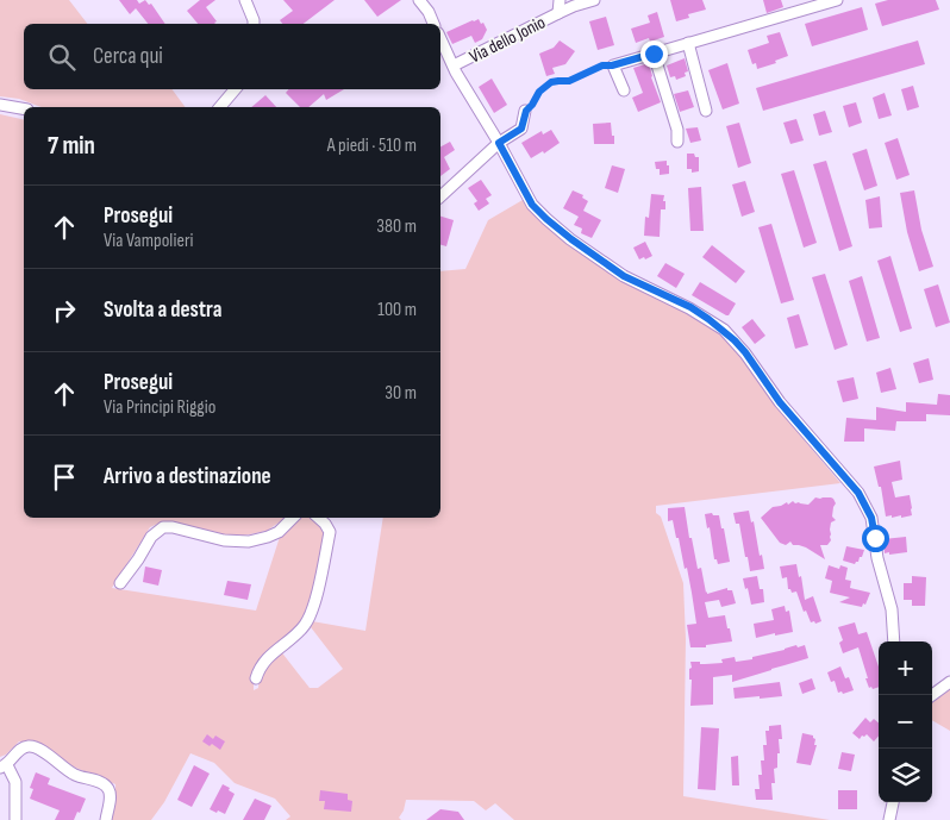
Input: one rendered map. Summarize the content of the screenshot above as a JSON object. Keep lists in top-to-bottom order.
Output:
{
  "streets": {
    "street": ["Via dello Jonio"]
  },
  "page": {
    "search": "Cerca qui",
    "heading": ["7 min", "A piedi · 510 m"],
    "list": [
      ["Prosegui", "Via Vampolieri", "380 m"],
      ["Svolta a destra", "100 m"],
      ["Prosegui", "Via Principi Riggio", "30 m"],
      "Arrivo a destinazione"
    ],
    "map_buttons": ["+", "−"]
  }
}
